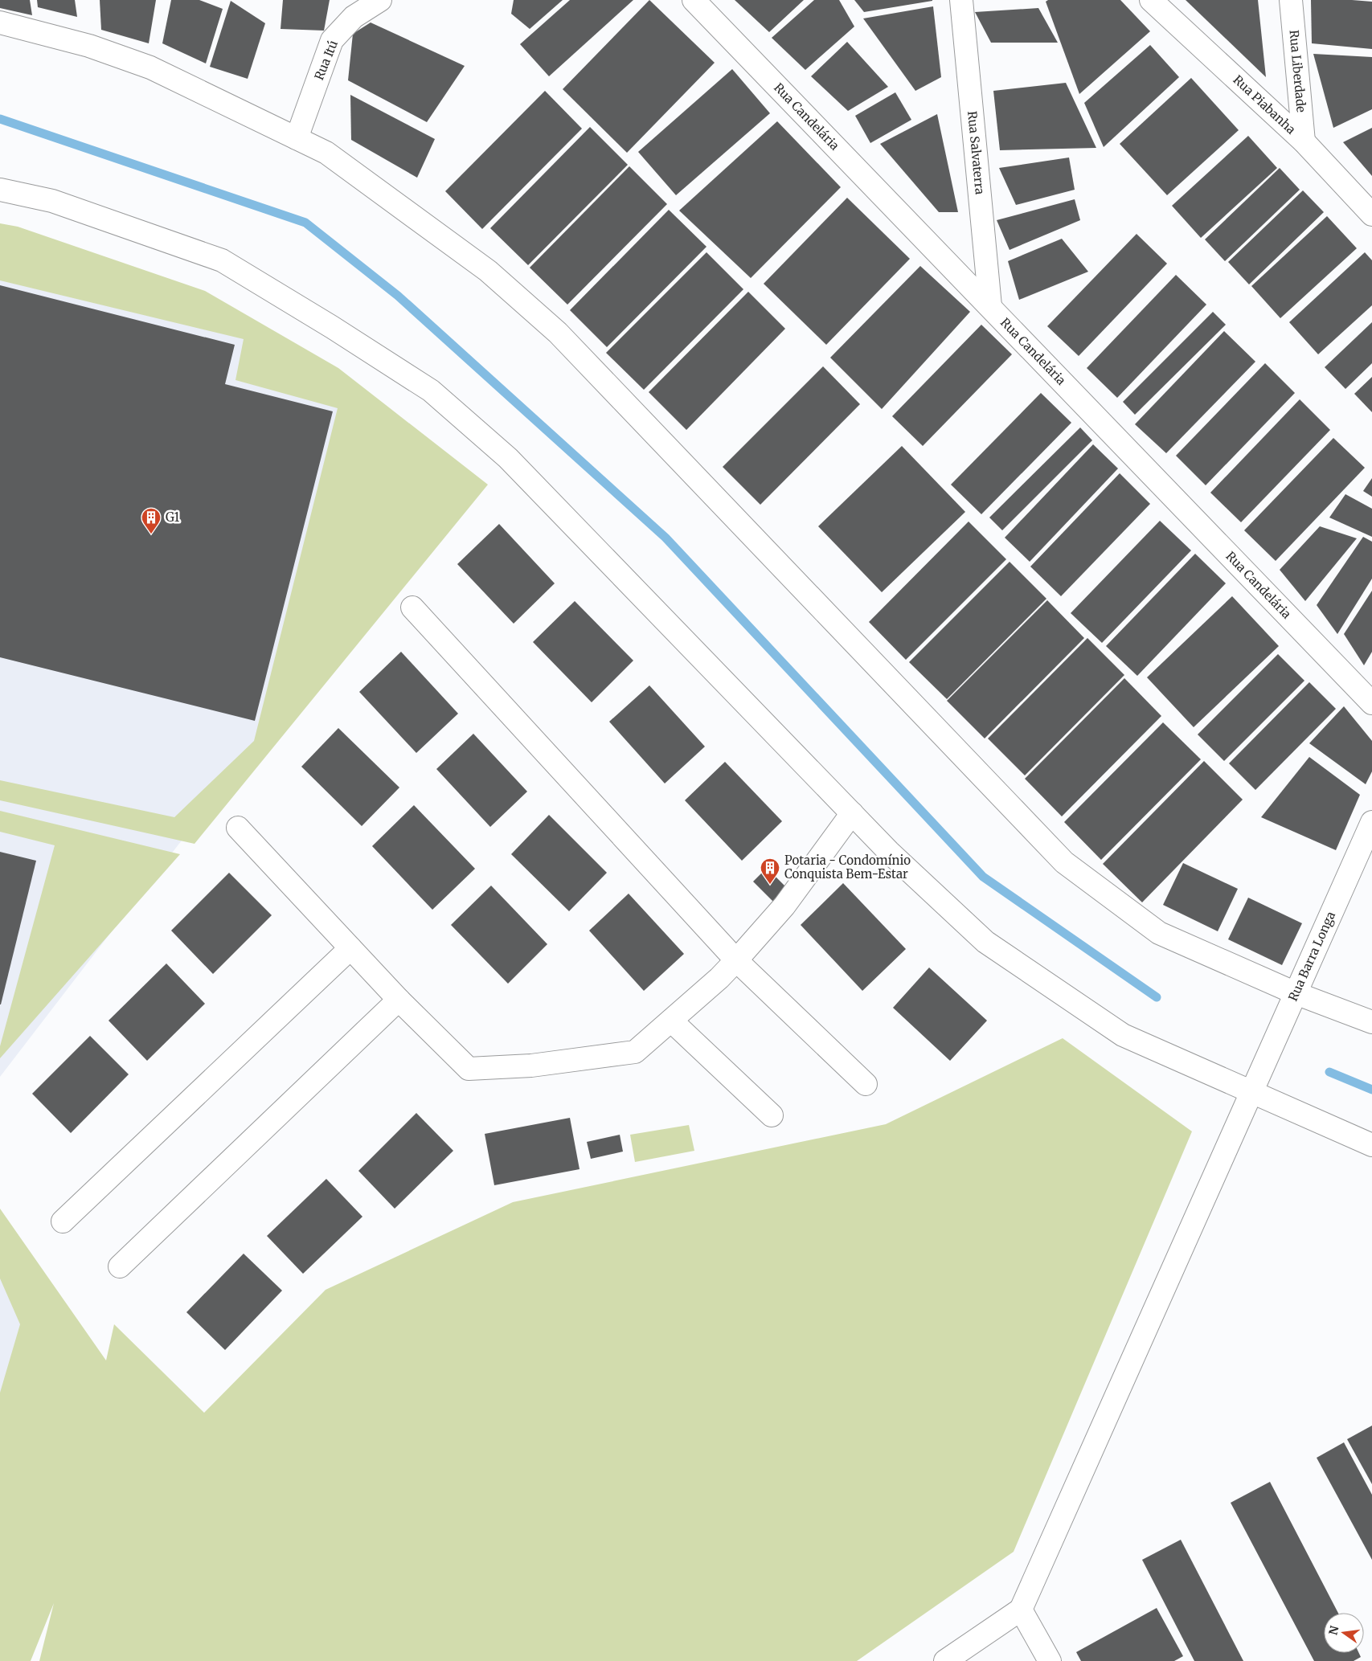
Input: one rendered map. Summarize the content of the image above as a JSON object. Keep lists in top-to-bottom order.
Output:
{
  "streets": {
    "main road": [
      "Rua Itú",
      "Rua Liberdade",
      "Rua Piabanha",
      "Rua Candelária",
      "Rua Salvaterra",
      "Rua Barra Longa"
    ]
  },
  "crossings": [
    ["Rua Liberdade", "Rua Piabanha"],
    ["Rua Candelária", "Rua Salvaterra"]
  ],
  "places": {
    "building": ["G1", "Potaria - Condomínio Conquista Bem-Estar"]
  },
  "north": "left"
}
